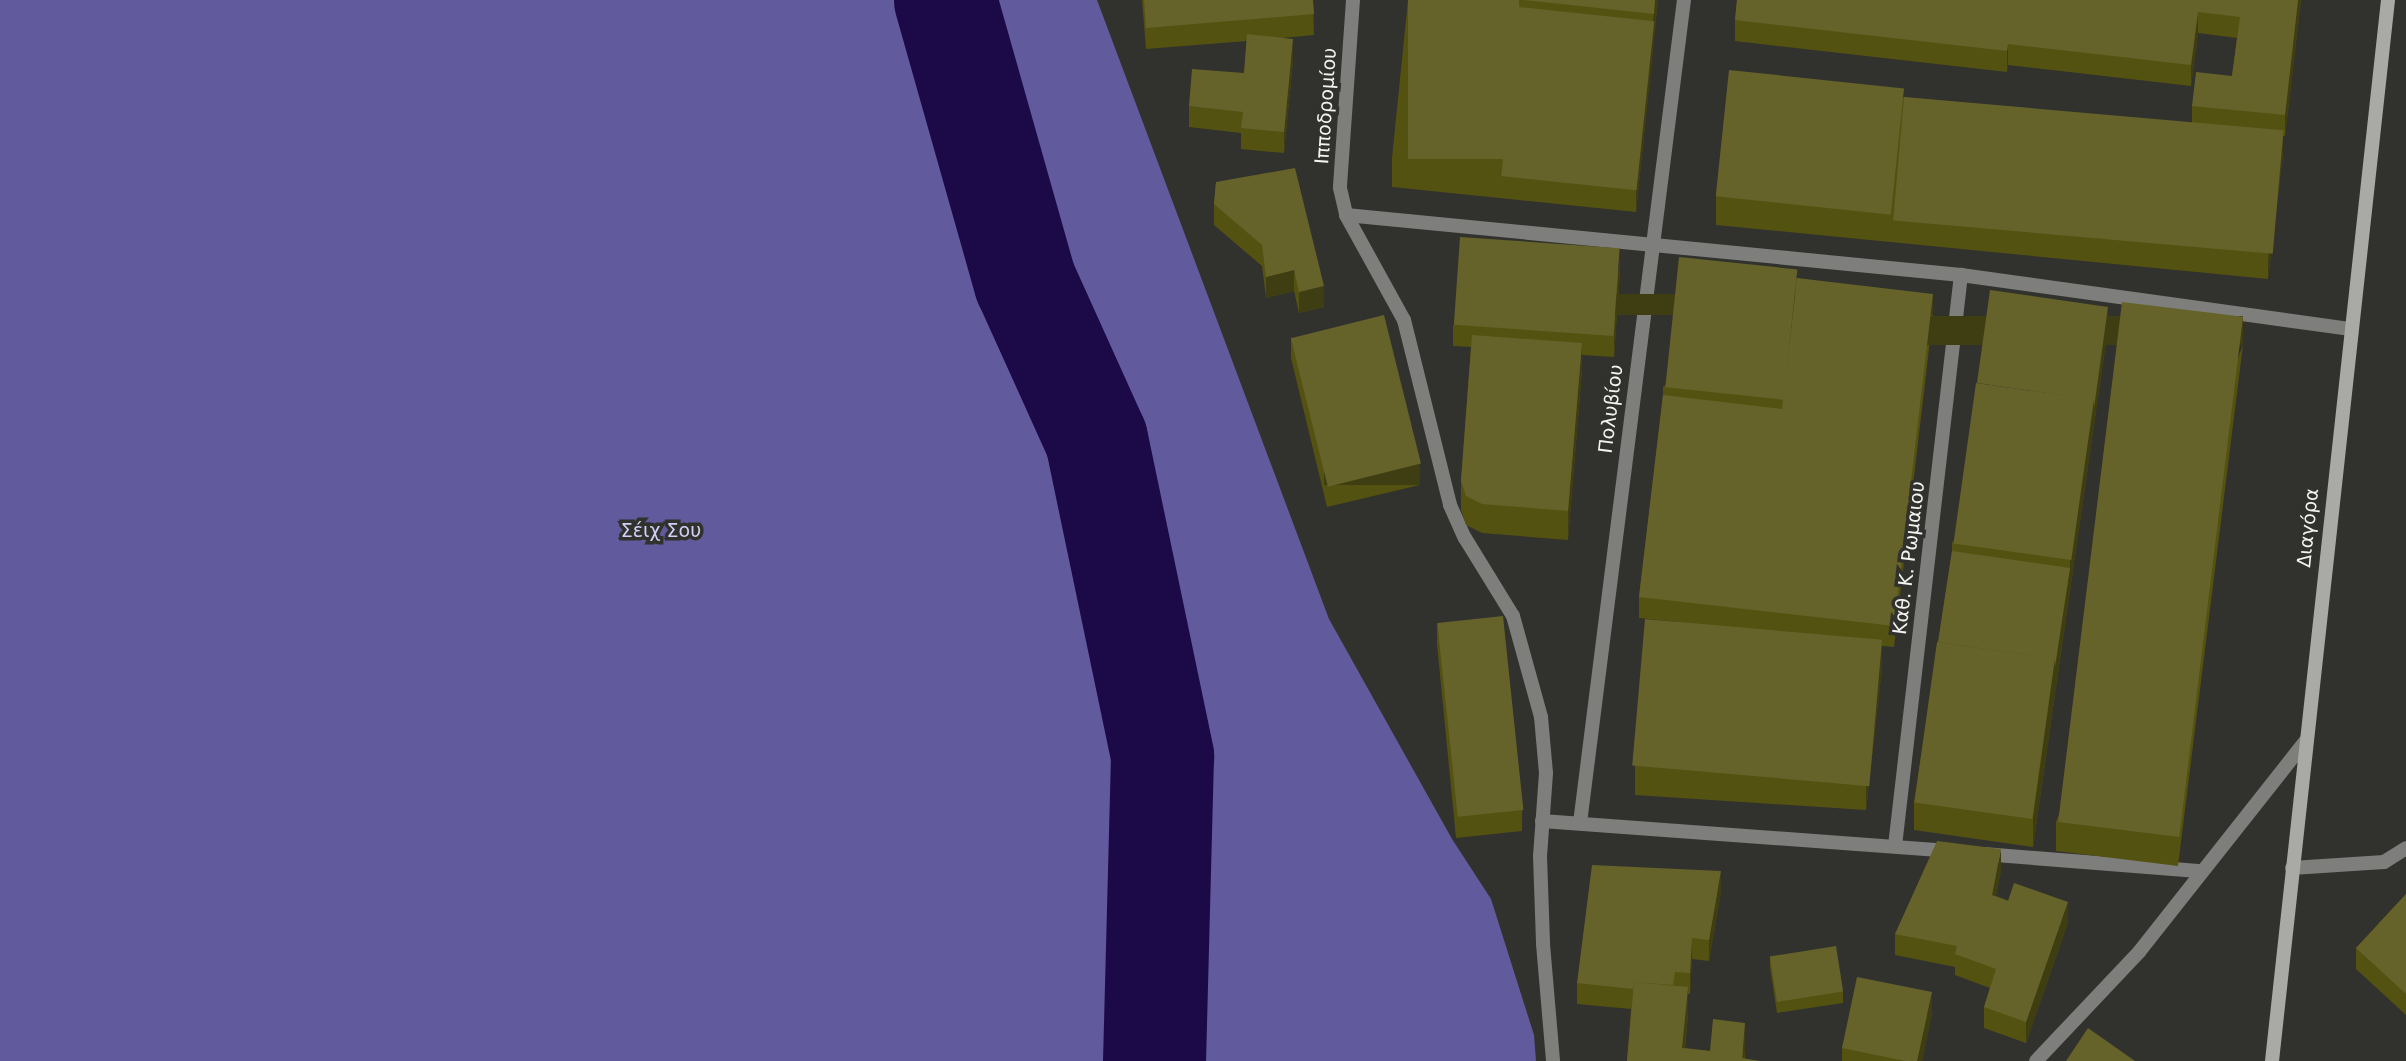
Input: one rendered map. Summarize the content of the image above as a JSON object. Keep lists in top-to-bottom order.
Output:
{
  "streets": {
    "main road": ["Διαγόρα"],
    "street": ["Ιπποδρομίου", "Πολυβίου", "Καθ. Κ. Ρωμαιου"]
  },
  "parks": ["Σέιχ Σου"]
}
